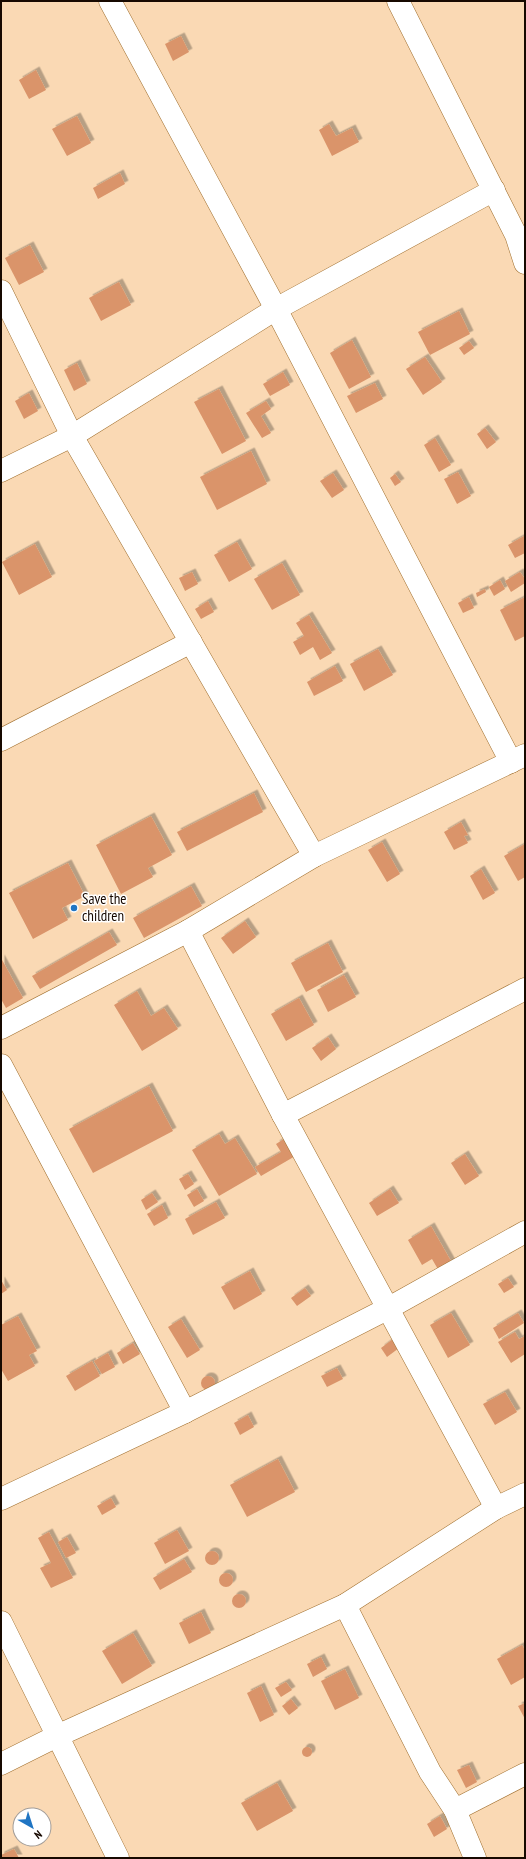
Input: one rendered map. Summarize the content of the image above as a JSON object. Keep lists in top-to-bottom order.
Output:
{
  "places": ["Save the children"],
  "north": "bottom right"
}
